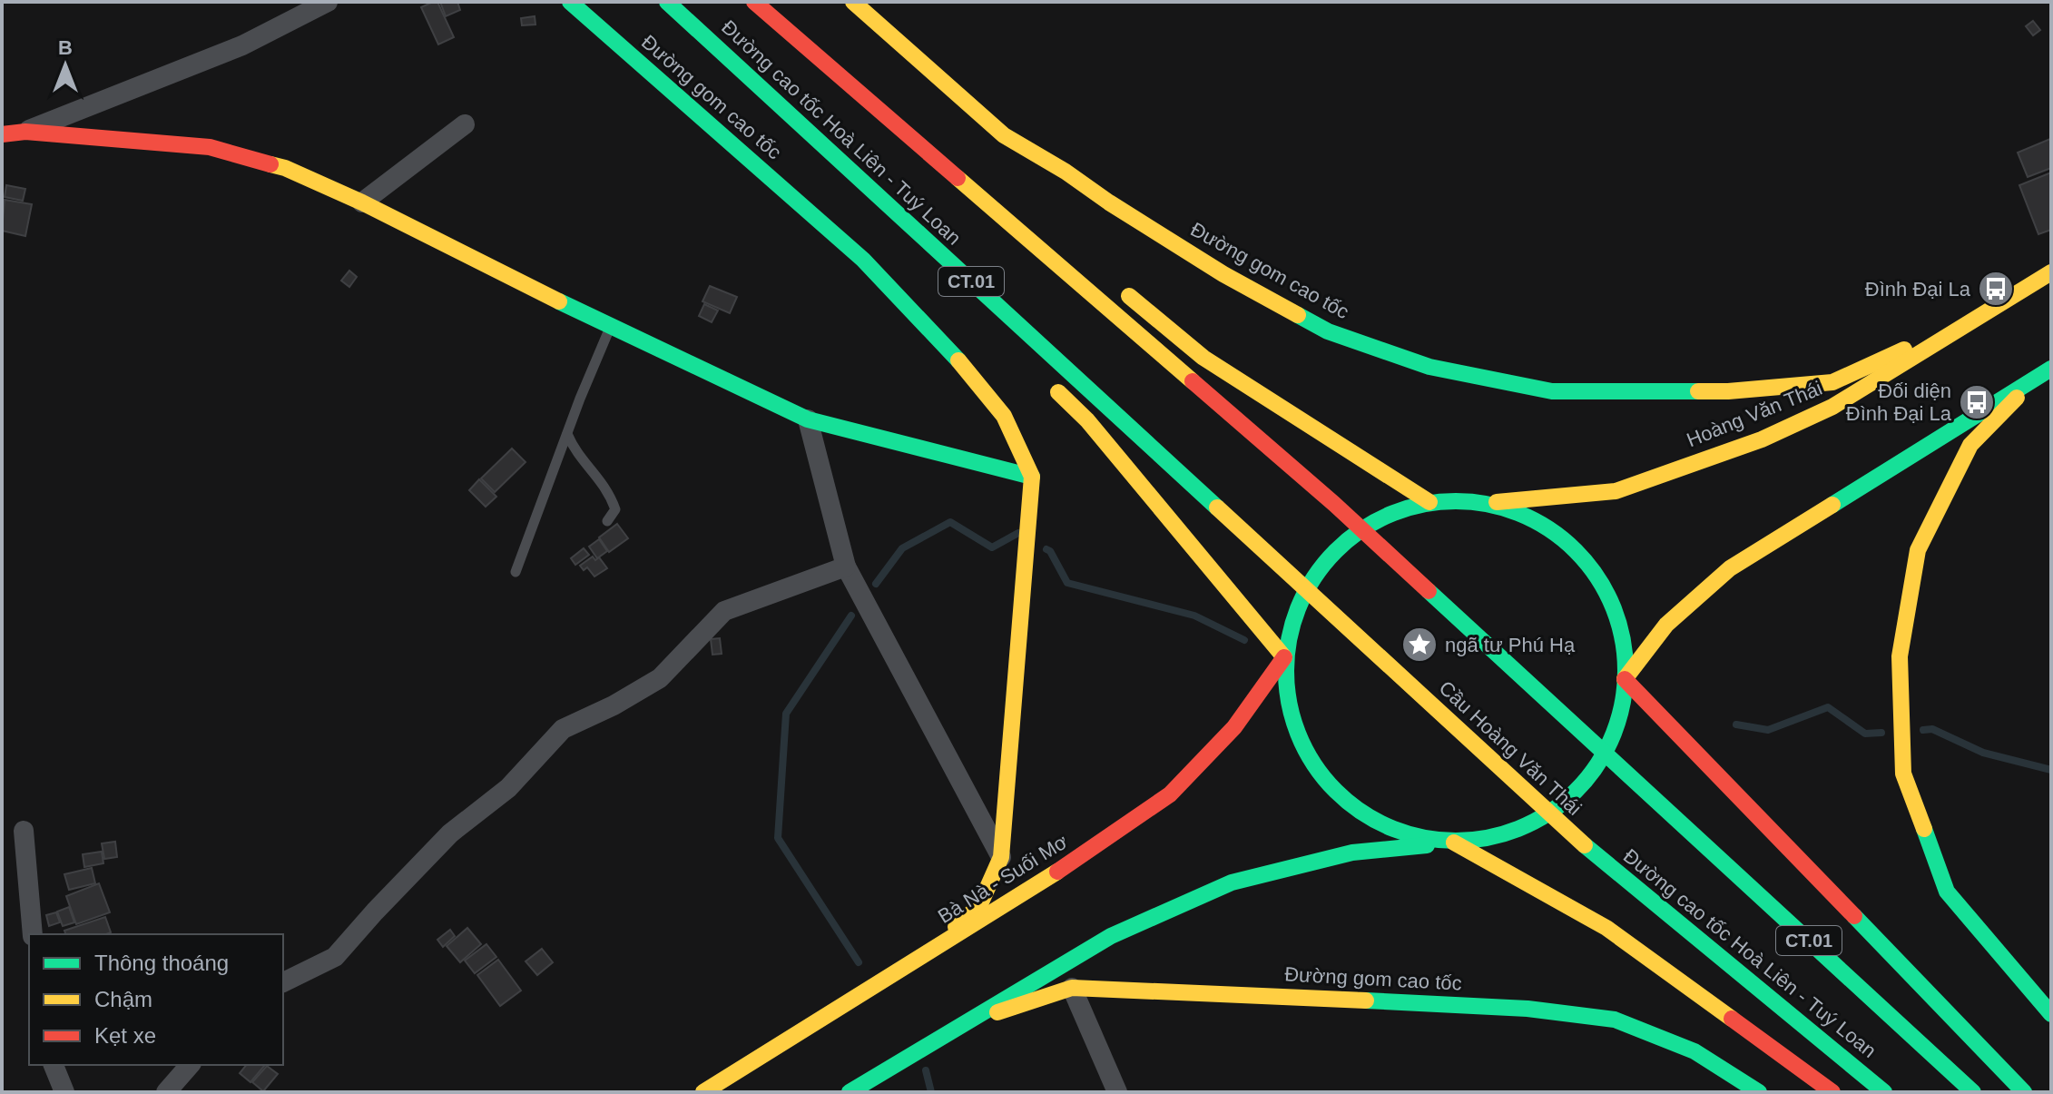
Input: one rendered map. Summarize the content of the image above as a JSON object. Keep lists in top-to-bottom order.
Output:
{
  "streets": {
    "main road": [
      "Đường gom cao tốc",
      "Đường cao tốc Hoà Liên - Tuý Loan",
      "CT.01",
      "Hoàng Văn Thái",
      "Cầu Hoàng Văn Thái",
      "Bà Nà - Suối Mơ"
    ]
  },
  "crossings": [
    ["Đường gom cao tốc", "Hoàng Văn Thái"],
    ["Đường gom cao tốc", "Bà Nà - Suối Mơ"],
    ["Đường cao tốc Hoà Liên - Tuý Loan", "Cầu Hoàng Văn Thái"]
  ],
  "places": {
    "bus stop": ["Đình Đại La", "Đối diện Đình Đại La"],
    "place": ["ngã tư Phú Hạ"]
  },
  "legend": ["Thông thoáng", "Chậm", "Kẹt xe"],
  "north": "top"
}
